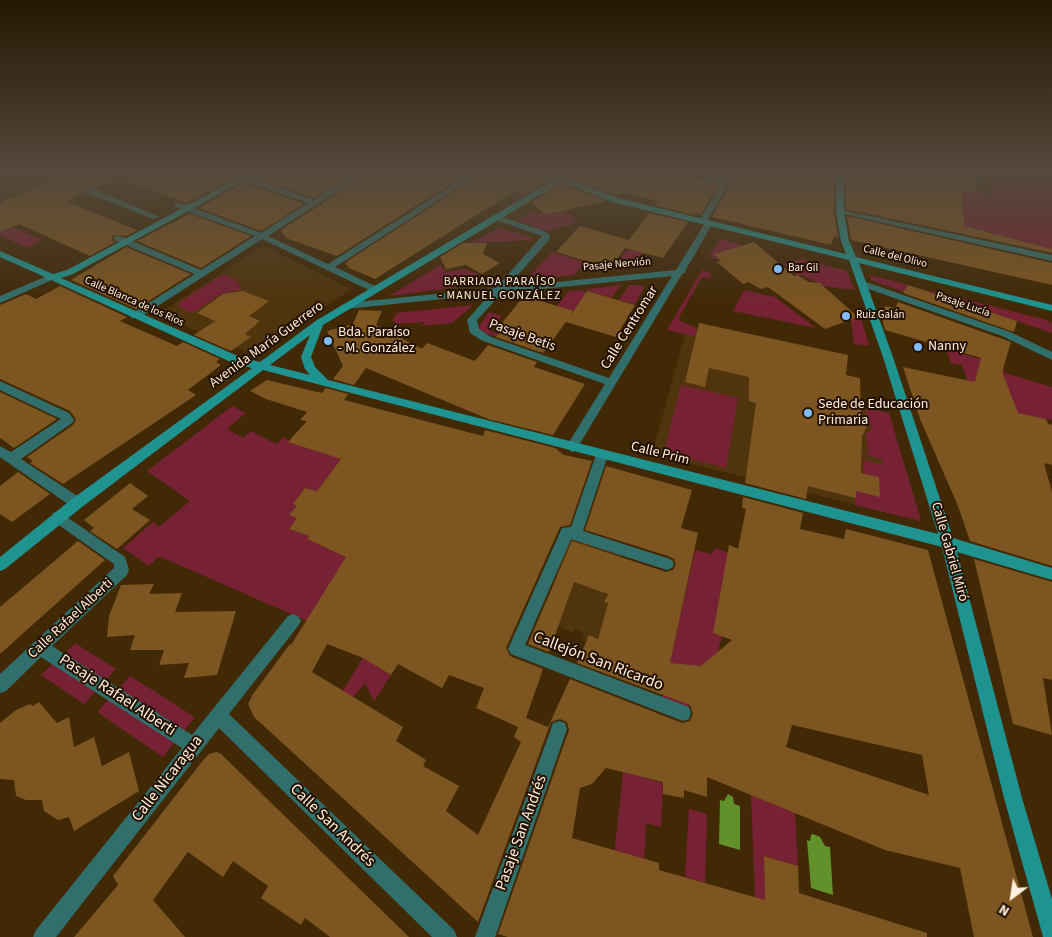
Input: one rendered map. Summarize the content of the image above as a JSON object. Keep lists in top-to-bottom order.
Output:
{
  "streets": {
    "main road": [
      "Calle del Olivo",
      "Calle Blanca de los Ríos",
      "Avenida María Guerrero",
      "Calle Prim",
      "Calle Gabriel Miró"
    ],
    "street": [
      "Pasaje Nervión",
      "Pasaje Lucía",
      "Calle Centromar",
      "Pasaje Betis",
      "Calle Rafael Alberti",
      "Callejón San Ricardo",
      "Pasaje Rafael Alberti",
      "Calle Nicaragua",
      "Calle San Andrés",
      "Pasaje San Andrés"
    ]
  },
  "crossings": [
    ["Calle del Olivo", "Calle Centromar"],
    ["Calle del Olivo", "Calle Gabriel Miró"],
    ["Pasaje Nervión", "Calle Centromar"],
    ["Pasaje Nervión", "Pasaje Betis"],
    ["Pasaje Nervión", "Avenida María Guerrero"],
    ["Calle Blanca de los Ríos", "Avenida María Guerrero"],
    ["Calle Blanca de los Ríos", "Calle Prim"],
    ["Pasaje Lucía", "Calle Gabriel Miró"],
    ["Calle Centromar", "Pasaje Betis"],
    ["Calle Centromar", "Calle Prim"],
    ["Avenida María Guerrero", "Calle Prim"],
    ["Avenida María Guerrero", "Calle Rafael Alberti"],
    ["Calle Prim", "Calle Gabriel Miró"],
    ["Calle Prim", "Callejón San Ricardo"],
    ["Calle Rafael Alberti", "Pasaje Rafael Alberti"],
    ["Pasaje Rafael Alberti", "Calle Nicaragua"],
    ["Calle Nicaragua", "Calle San Andrés"]
  ],
  "districts": ["BARRIADA PARAÍSO - MANUEL GONZÁLEZ"],
  "places": [
    "Bar Gil",
    "Ruiz Galán",
    "Bda. Paraíso - M. González",
    "Nanny",
    "Sede de Educación Primaria"
  ],
  "north": "bottom left"
}
